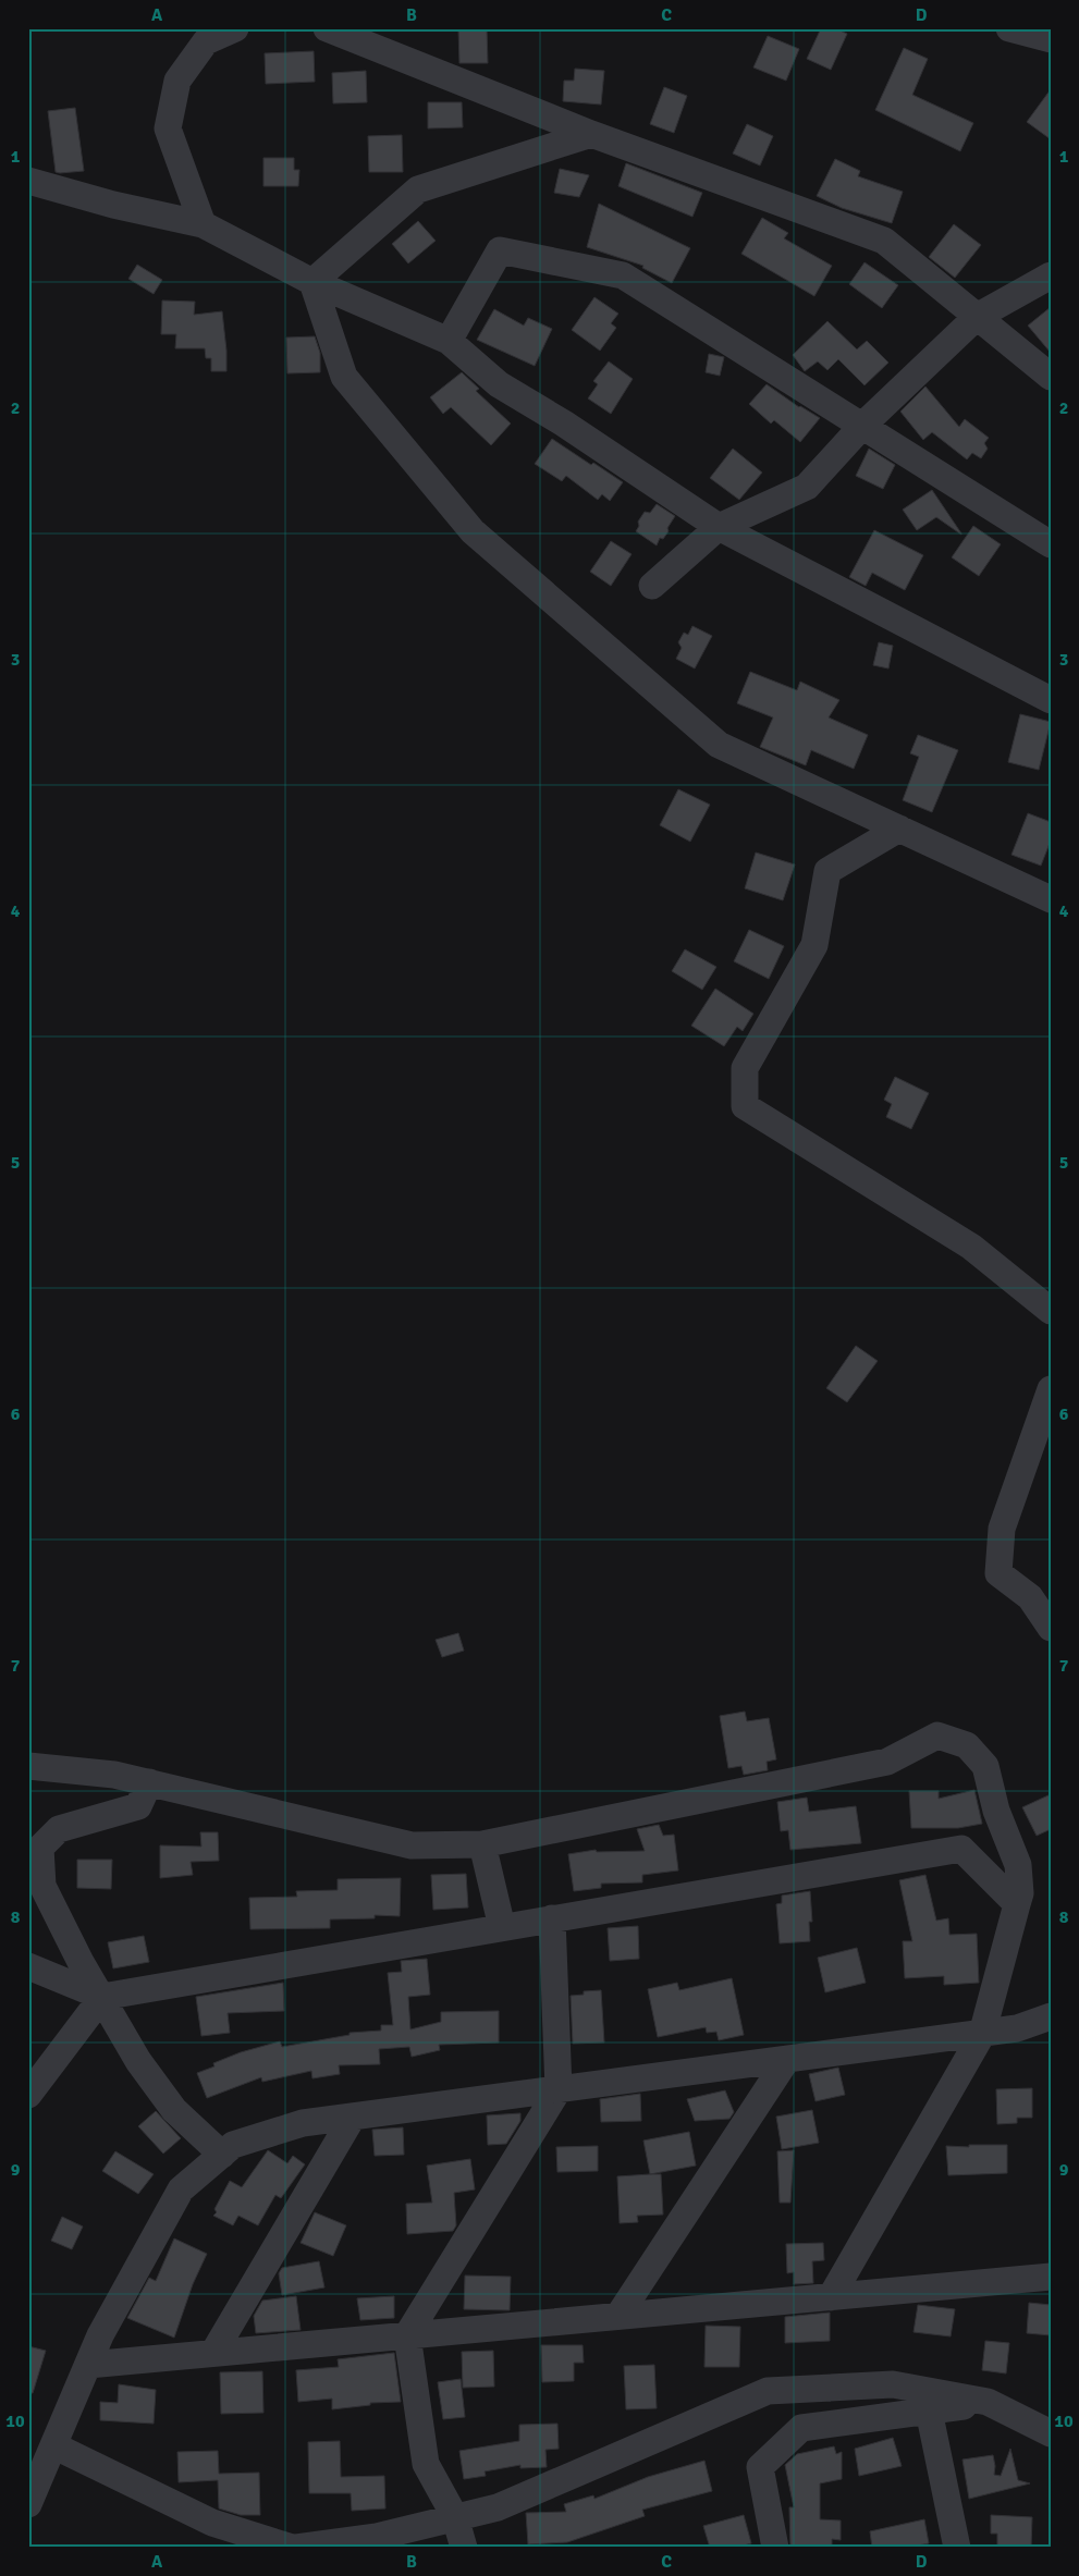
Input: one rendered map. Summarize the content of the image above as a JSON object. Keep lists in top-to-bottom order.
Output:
{
  "grid": {
    "columns": [
      "A",
      "B",
      "C",
      "D"
    ],
    "rows": [
      "1",
      "2",
      "3",
      "4",
      "5",
      "6",
      "7",
      "8",
      "9",
      "10"
    ]
  }
}
